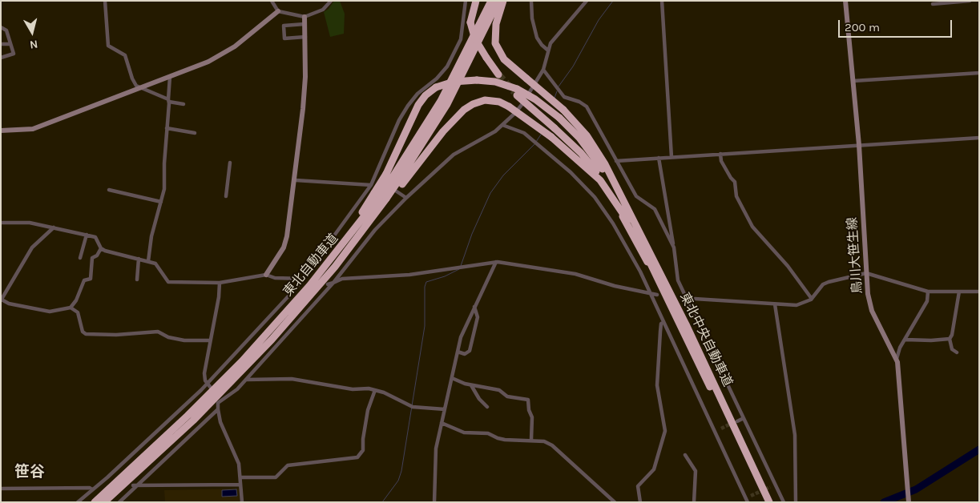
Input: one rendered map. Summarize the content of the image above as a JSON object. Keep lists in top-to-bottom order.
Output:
{
  "streets": {
    "highway": ["東北自動車道", "東北中央自動車道"],
    "street": ["鳥川大笹生線"]
  },
  "districts": ["笹谷"],
  "scale_bar": "200 m",
  "north": "bottom"
}
